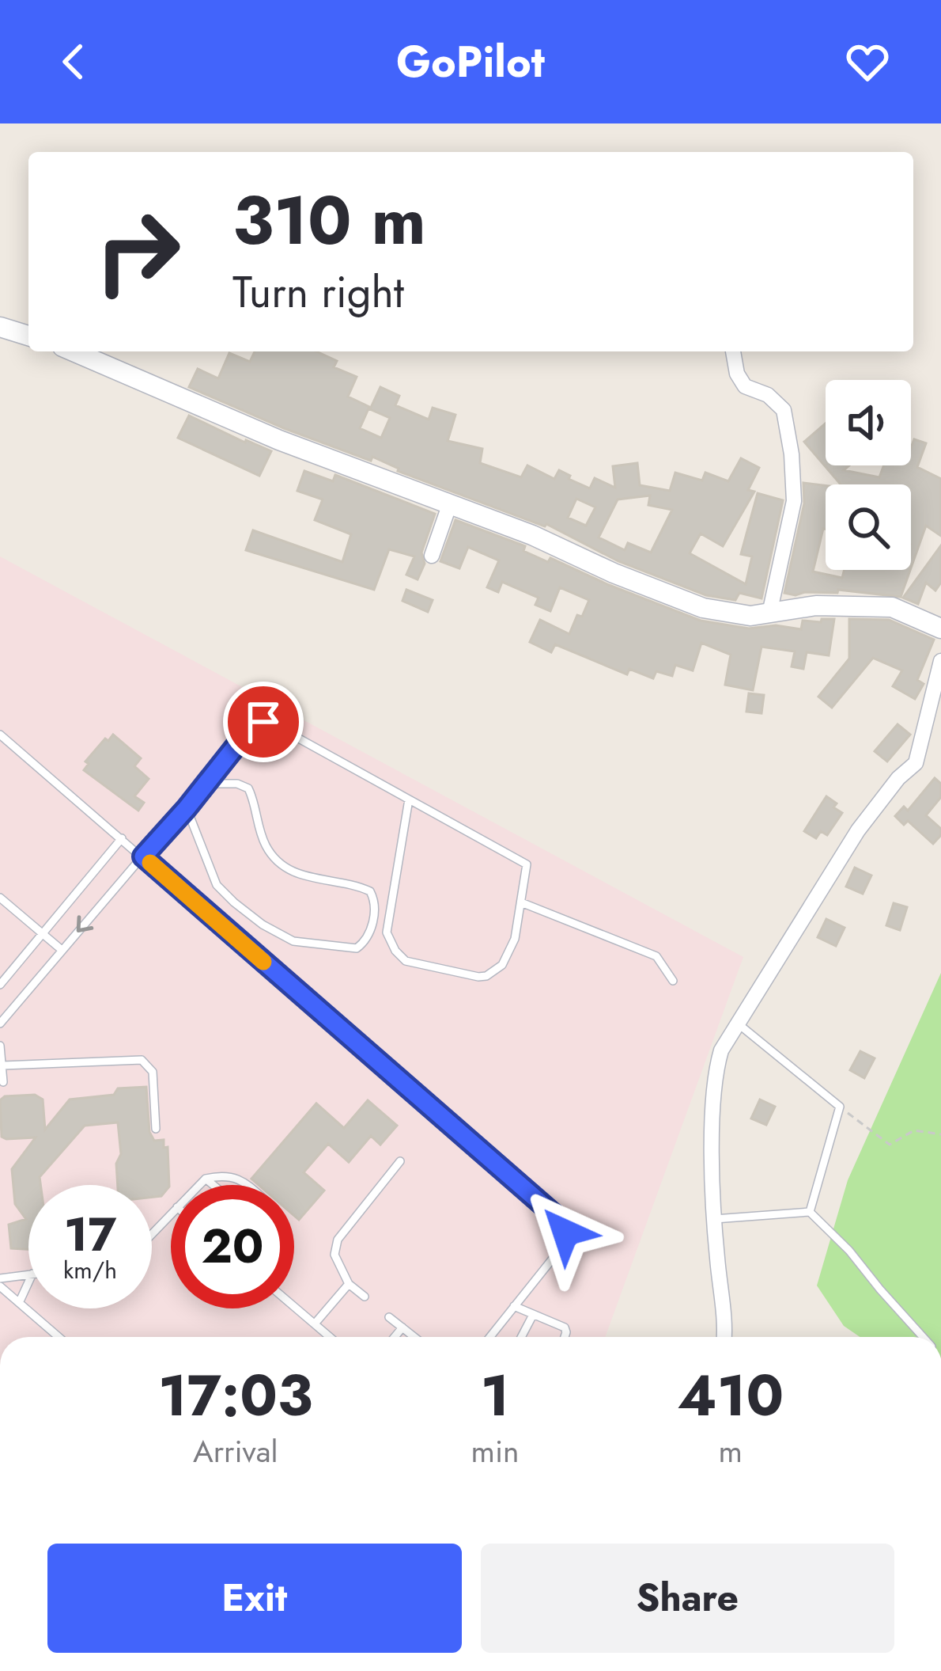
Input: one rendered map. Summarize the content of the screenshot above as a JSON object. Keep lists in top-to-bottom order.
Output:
{
  "page": {
    "header": "GoPilot",
    "turn": ["310 m", "Turn right"],
    "speed": "17 km/h",
    "limit": "20",
    "eta": [
      "17:03",
      "Arrival",
      "1",
      "min",
      "410",
      "m"
    ],
    "buttons": ["Exit", "Share"]
  }
}
